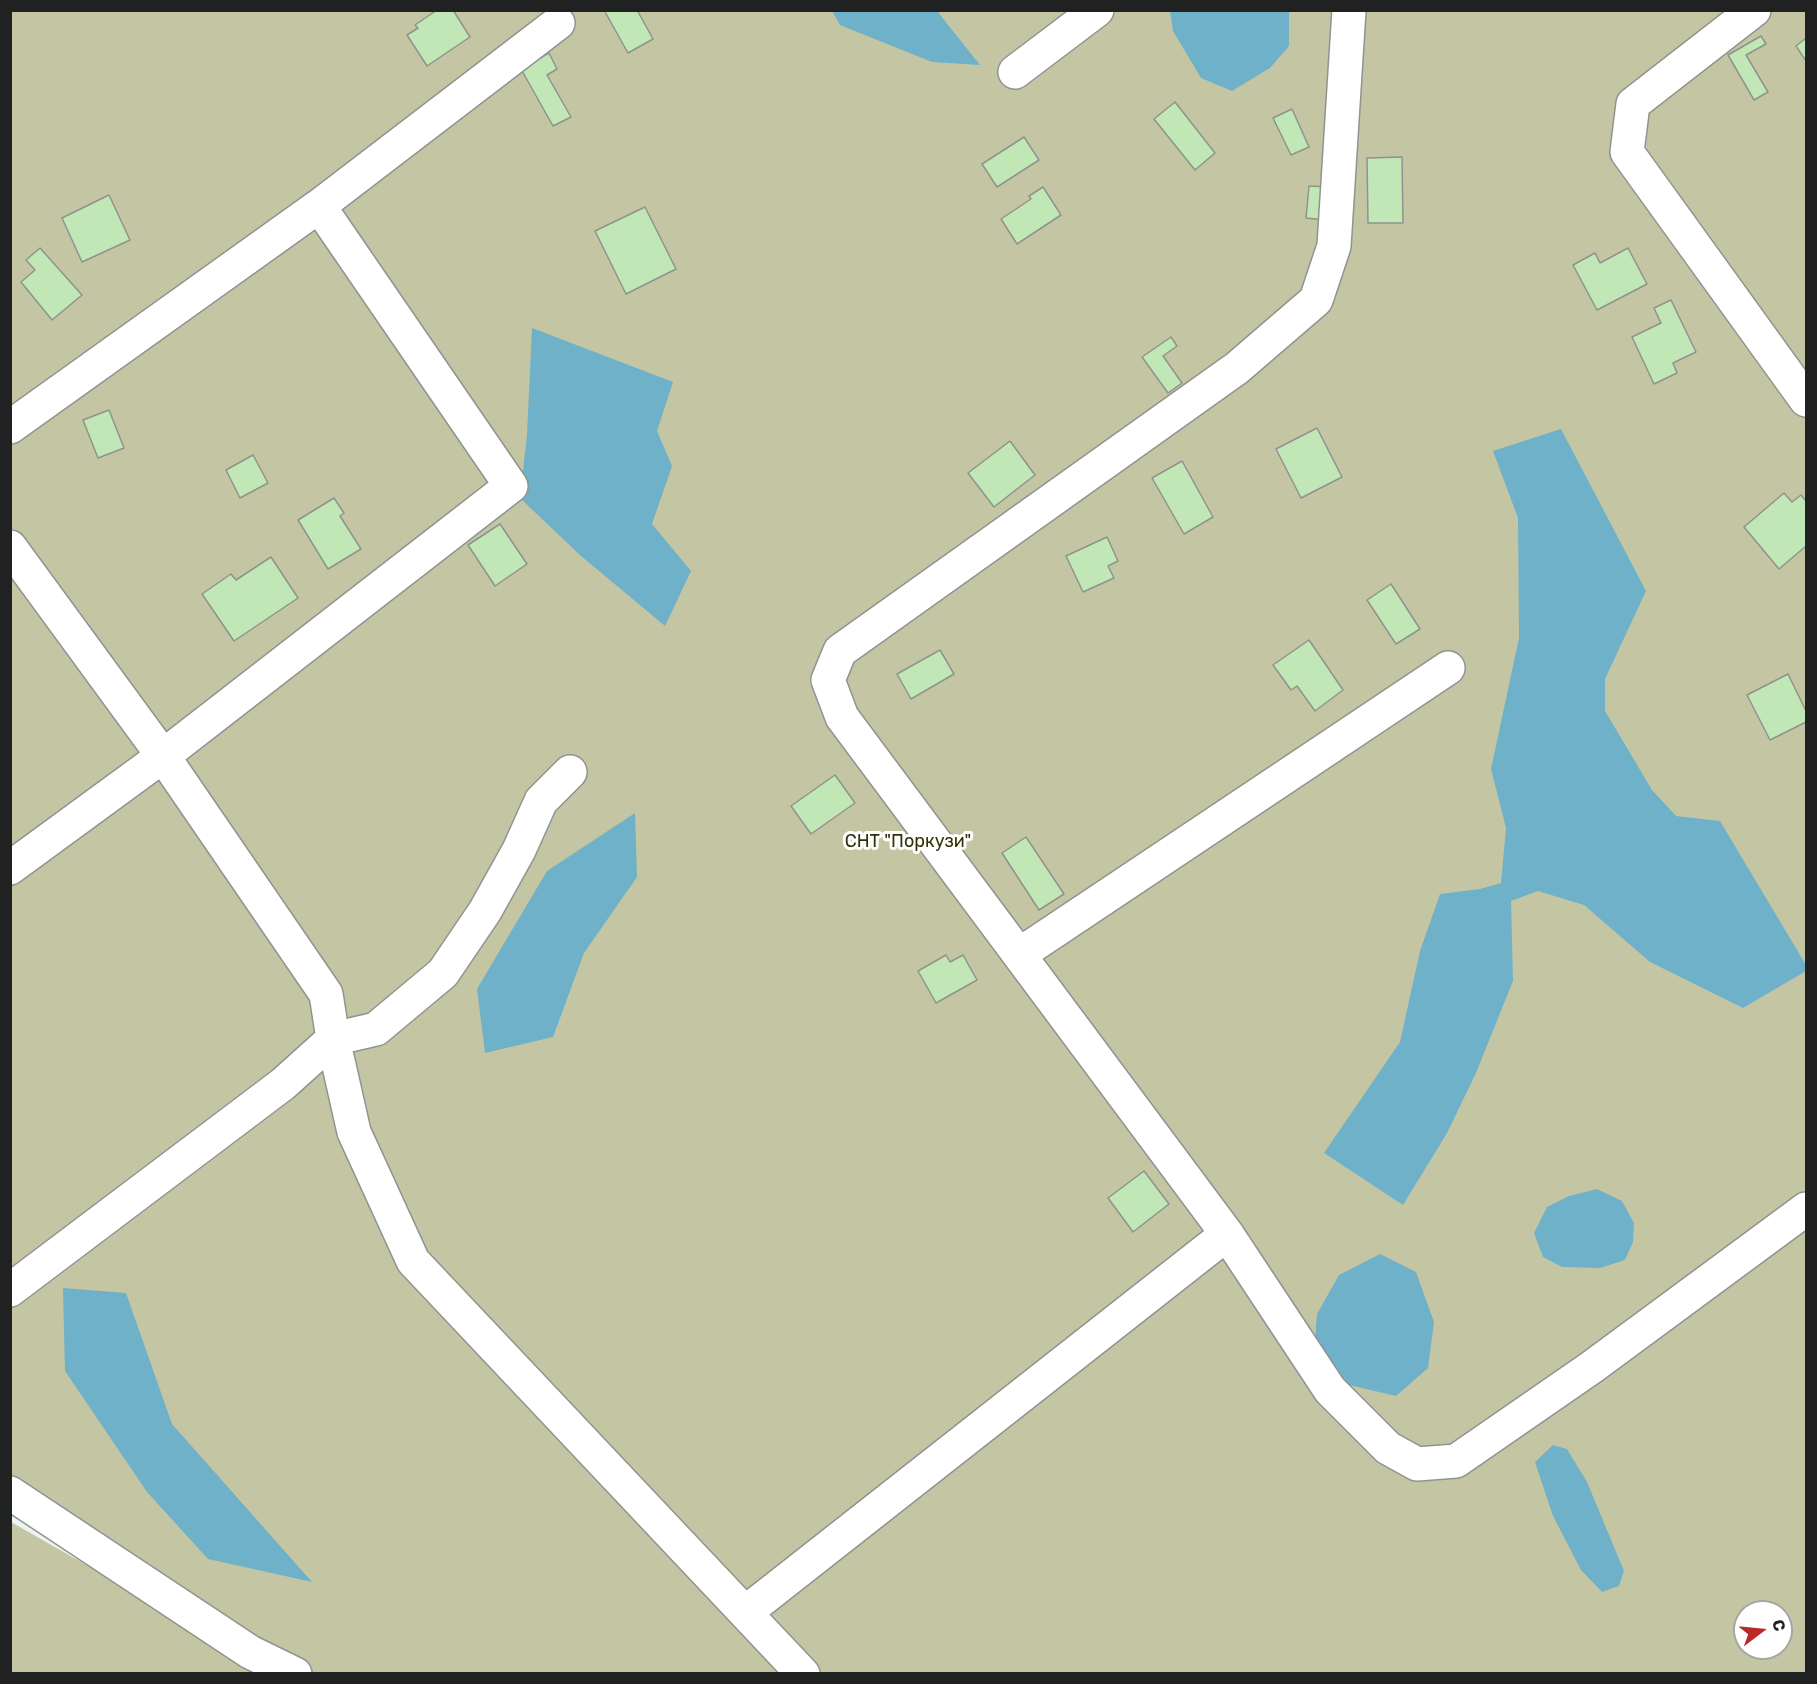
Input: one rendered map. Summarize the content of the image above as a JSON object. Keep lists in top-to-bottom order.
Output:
{
  "parks": ["СНТ \"Поркузи\""],
  "north": "right"
}
